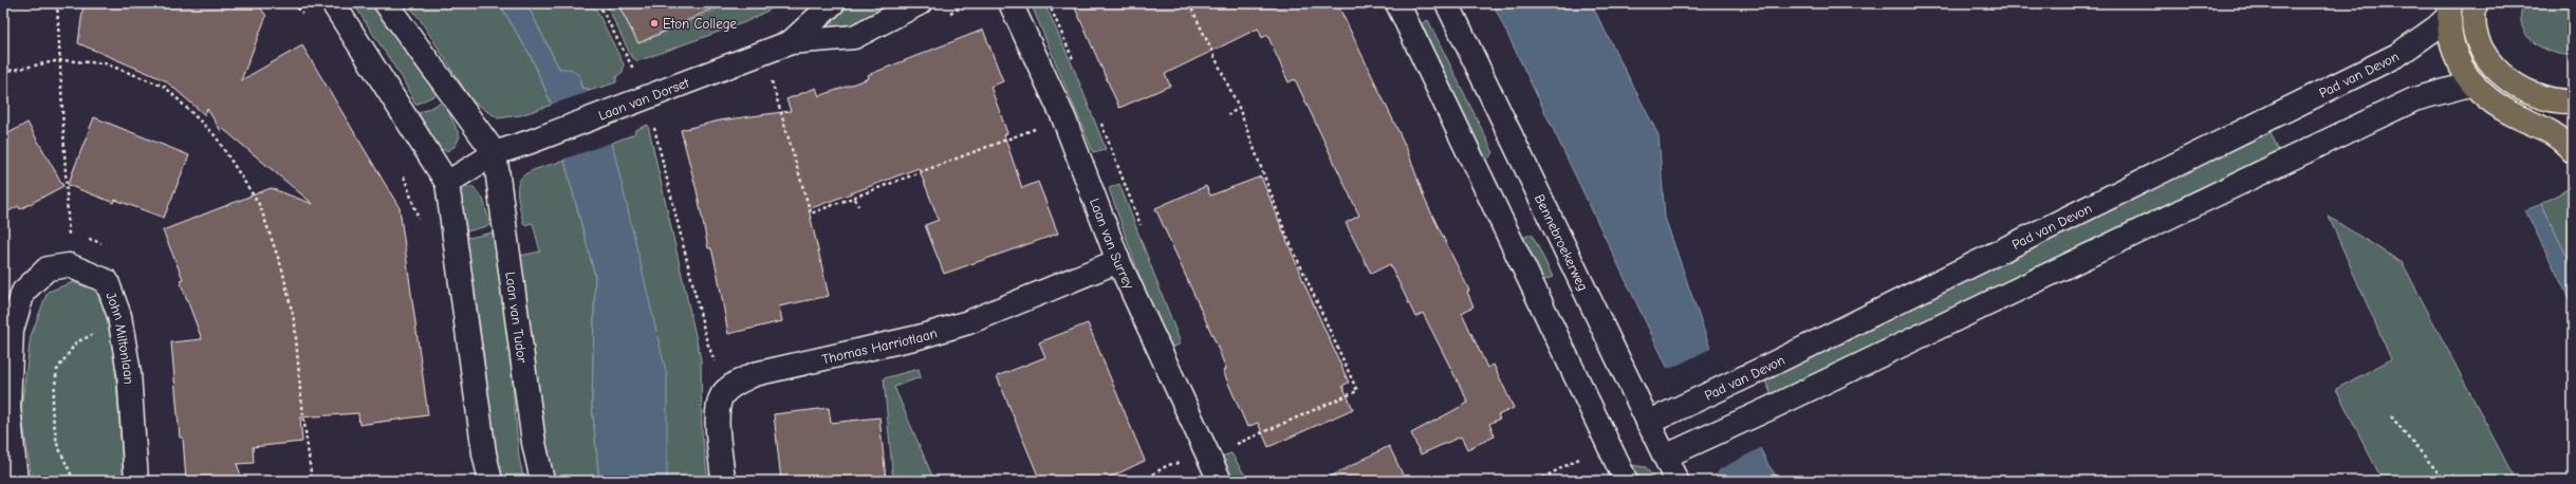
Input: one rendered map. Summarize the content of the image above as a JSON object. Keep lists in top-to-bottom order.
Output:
{
  "streets": {
    "street": [
      "Pad van Devon",
      "Laan van Dorset",
      "Bennebroekerweg",
      "Laan van Surrey",
      "Laan van Tudor",
      "John Miltonlaan",
      "Thomas Harriotlaan"
    ]
  },
  "crossings": [
    ["Pad van Devon", "Bennebroekerweg"],
    ["Laan van Dorset", "Laan van Tudor"],
    ["Laan van Surrey", "Thomas Harriotlaan"]
  ],
  "places": ["Eton College"]
}
